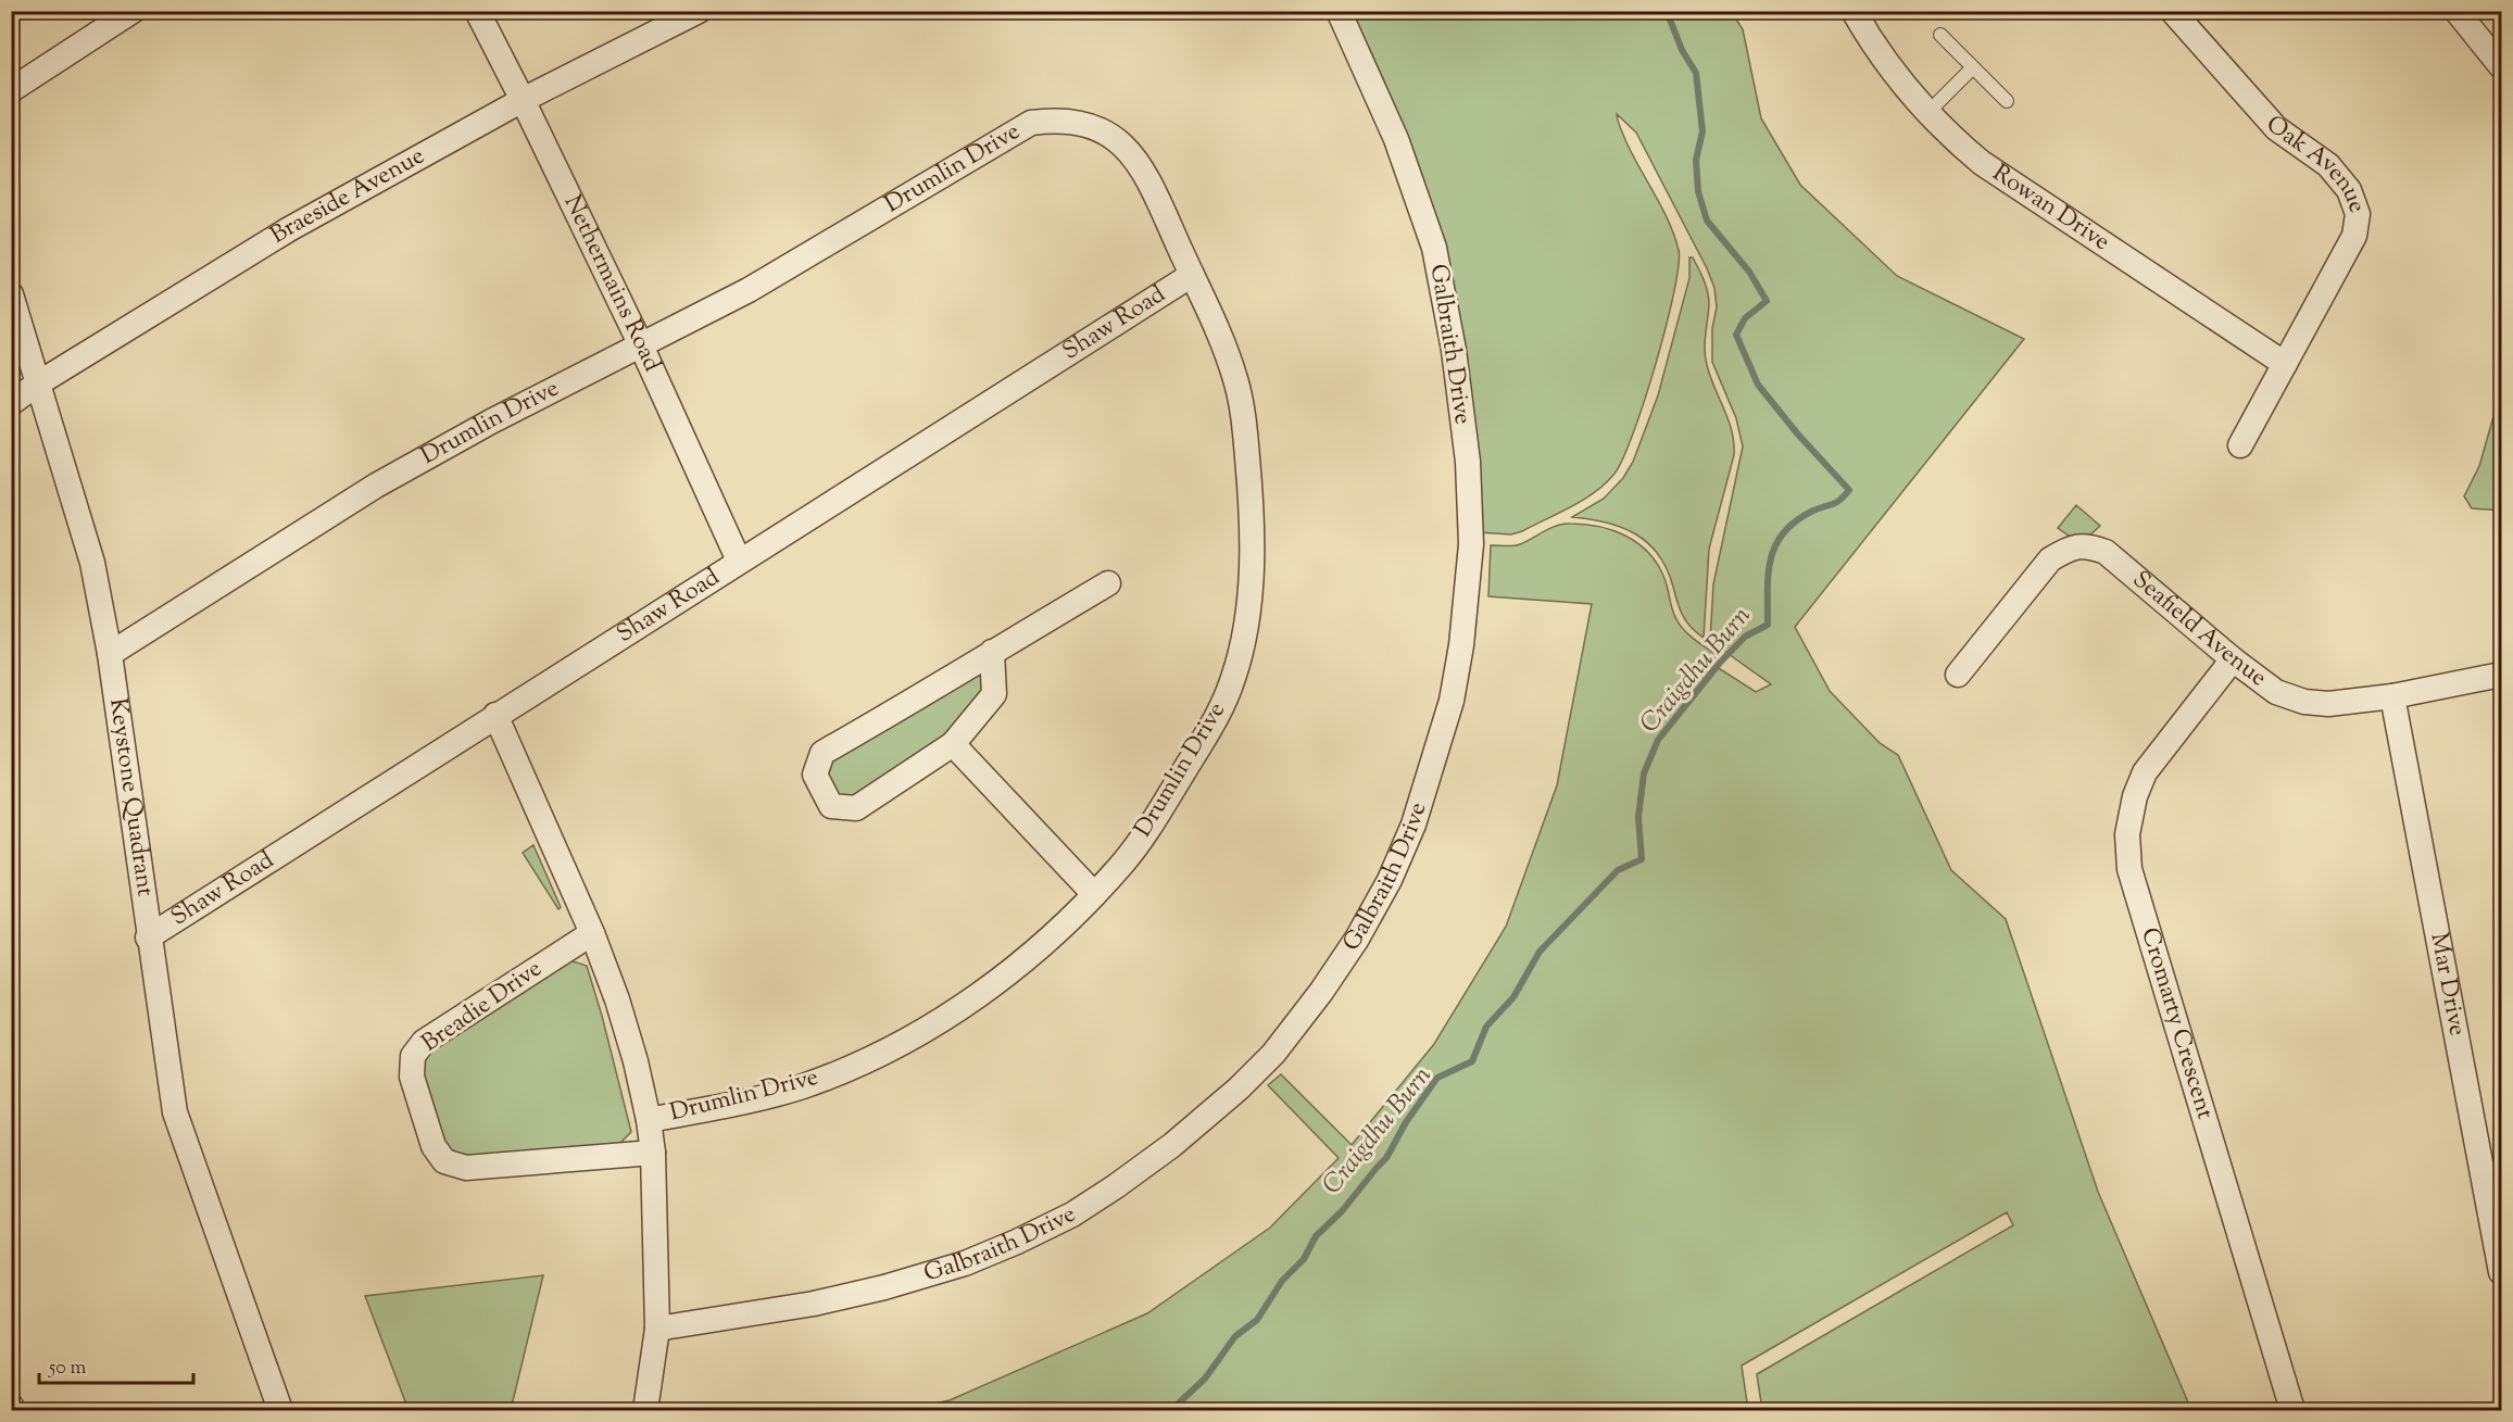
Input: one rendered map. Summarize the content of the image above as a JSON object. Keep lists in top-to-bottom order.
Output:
{
  "streets": {
    "street": [
      "Oak Avenue",
      "Drumlin Drive",
      "Braeside Avenue",
      "Rowan Drive",
      "Nethermains Road",
      "Shaw Road",
      "Galbraith Drive",
      "Seafield Avenue",
      "Keystone Quadrant",
      "Mar Drive",
      "Breadie Drive",
      "Cromarty Crescent"
    ]
  },
  "crossings": [
    ["Oak Avenue", "Rowan Drive"],
    ["Drumlin Drive", "Nethermains Road"],
    ["Drumlin Drive", "Shaw Road"],
    ["Drumlin Drive", "Keystone Quadrant"],
    ["Braeside Avenue", "Nethermains Road"],
    ["Braeside Avenue", "Keystone Quadrant"],
    ["Nethermains Road", "Shaw Road"],
    ["Shaw Road", "Keystone Quadrant"],
    ["Seafield Avenue", "Mar Drive"],
    ["Seafield Avenue", "Cromarty Crescent"]
  ],
  "water": ["Craigdhu Burn"],
  "scale_bar": "50 m"
}
